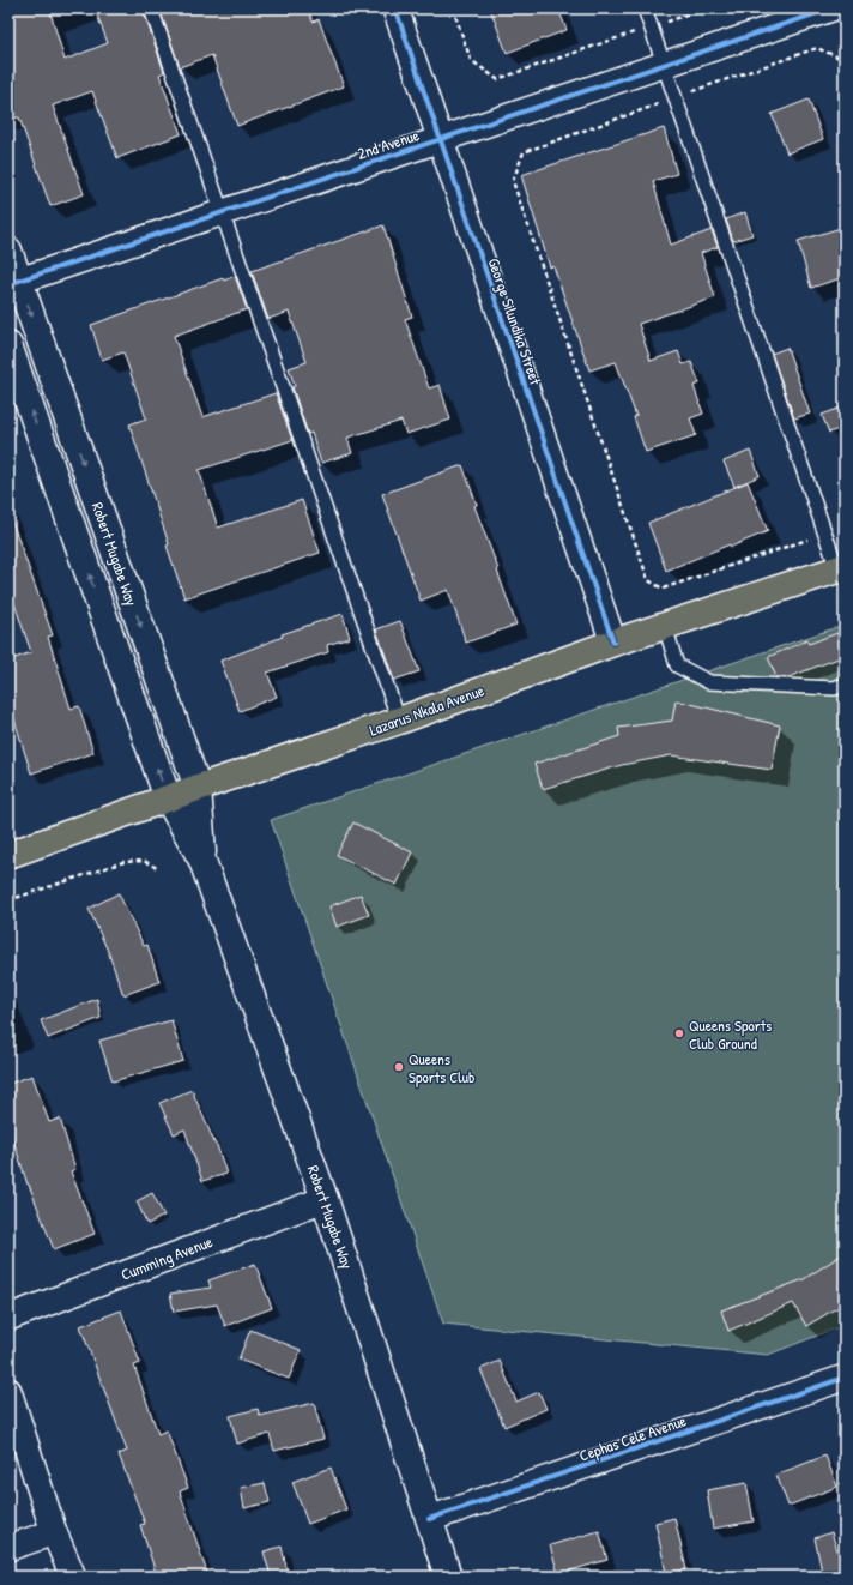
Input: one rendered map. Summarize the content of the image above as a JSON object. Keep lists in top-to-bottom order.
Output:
{
  "streets": {
    "highway": ["Lazarus Nkala Avenue"],
    "main road": ["Robert Mugabe Way"],
    "street": [
      "2nd Avenue",
      "George Silundika Street",
      "Cumming Avenue",
      "Cephas Cele Avenue"
    ]
  },
  "crossings": [
    ["2nd Avenue", "George Silundika Street"],
    ["2nd Avenue", "Robert Mugabe Way"],
    ["George Silundika Street", "Lazarus Nkala Avenue"],
    ["Robert Mugabe Way", "Lazarus Nkala Avenue"],
    ["Robert Mugabe Way", "Cumming Avenue"],
    ["Robert Mugabe Way", "Cephas Cele Avenue"]
  ],
  "places": ["Queens Sports Club Ground", "Queens Sports Club"]
}
